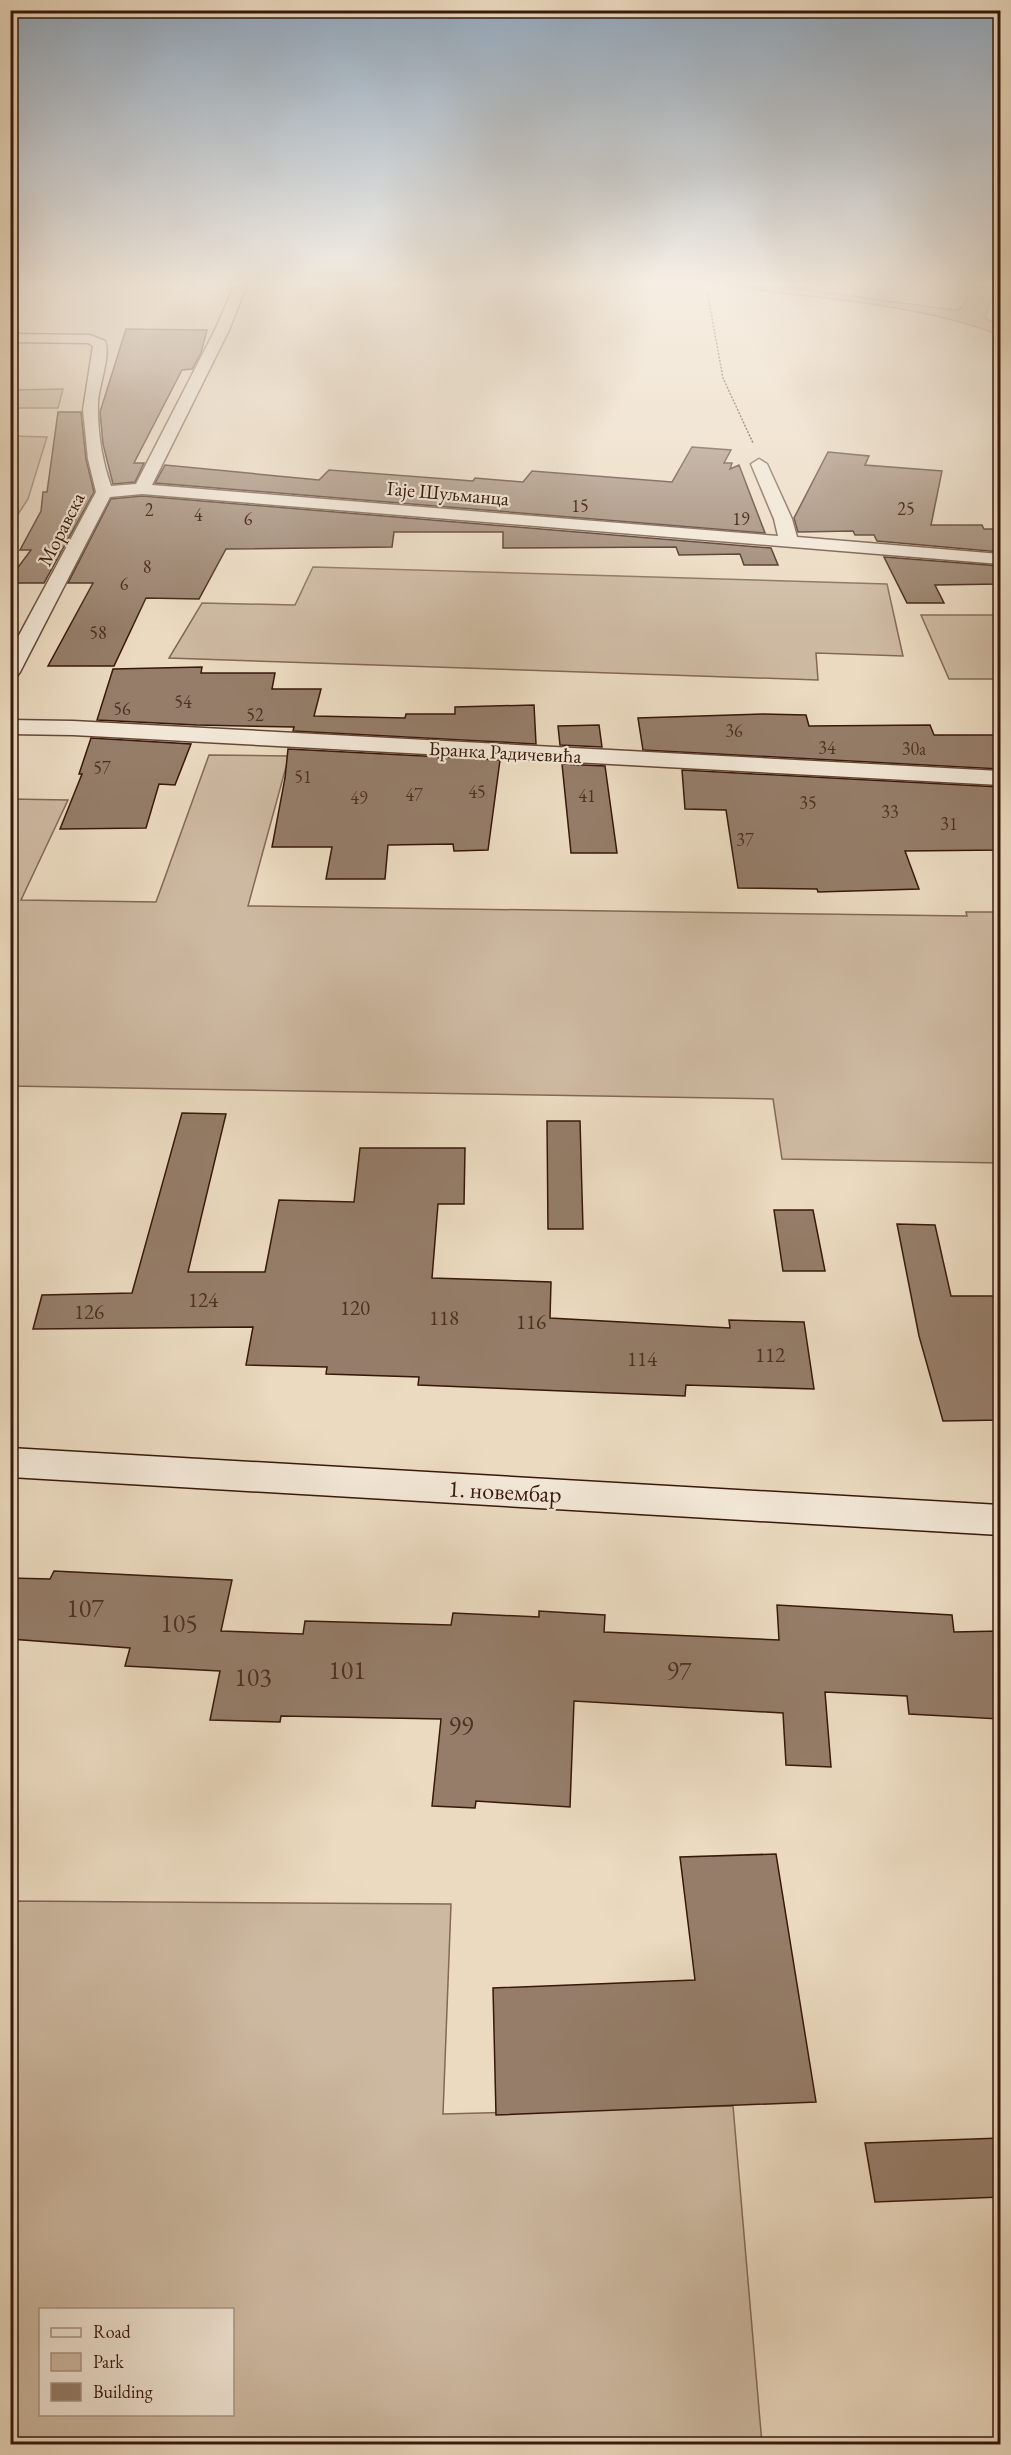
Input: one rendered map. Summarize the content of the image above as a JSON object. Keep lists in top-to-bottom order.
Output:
{
  "streets": {
    "street": [
      "Гаје Шуљманца",
      "Моравска",
      "Бранка Радичевића",
      "1. новембар"
    ]
  },
  "crossings": [
    ["Гаје Шуљманца", "Моравска"]
  ],
  "house_numbers": [
    "15",
    "25",
    "2",
    "4",
    "6",
    "19",
    "8",
    "6",
    "58",
    "54",
    "56",
    "52",
    "36",
    "34",
    "30a",
    "57",
    "51",
    "45",
    "47",
    "41",
    "49",
    "35",
    "33",
    "31",
    "37",
    "124",
    "120",
    "126",
    "118",
    "116",
    "112",
    "114",
    "107",
    "105",
    "101",
    "97",
    "103",
    "99"
  ],
  "legend": ["Road", "Park", "Building"]
}
